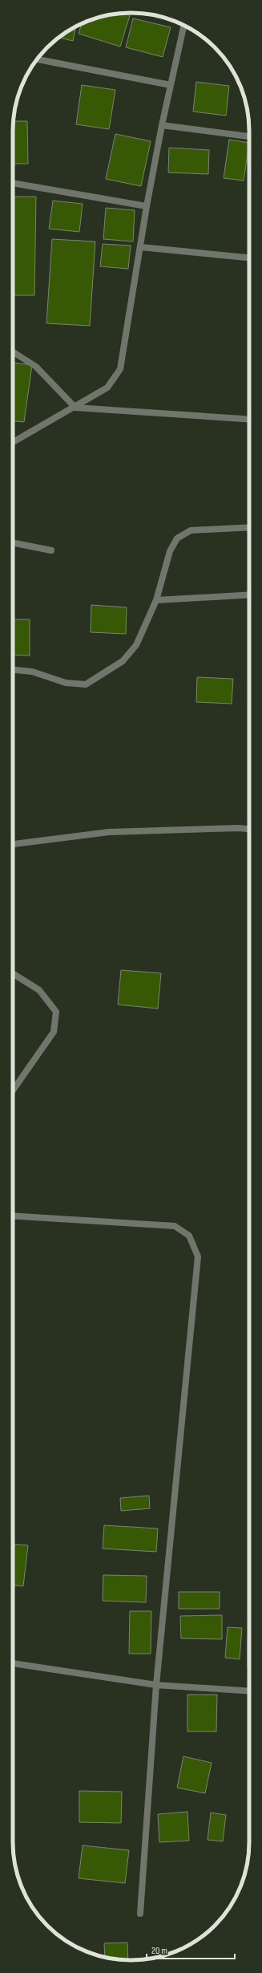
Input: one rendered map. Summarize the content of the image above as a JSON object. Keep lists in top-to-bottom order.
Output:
{
  "scale_bar": "20 m"
}
